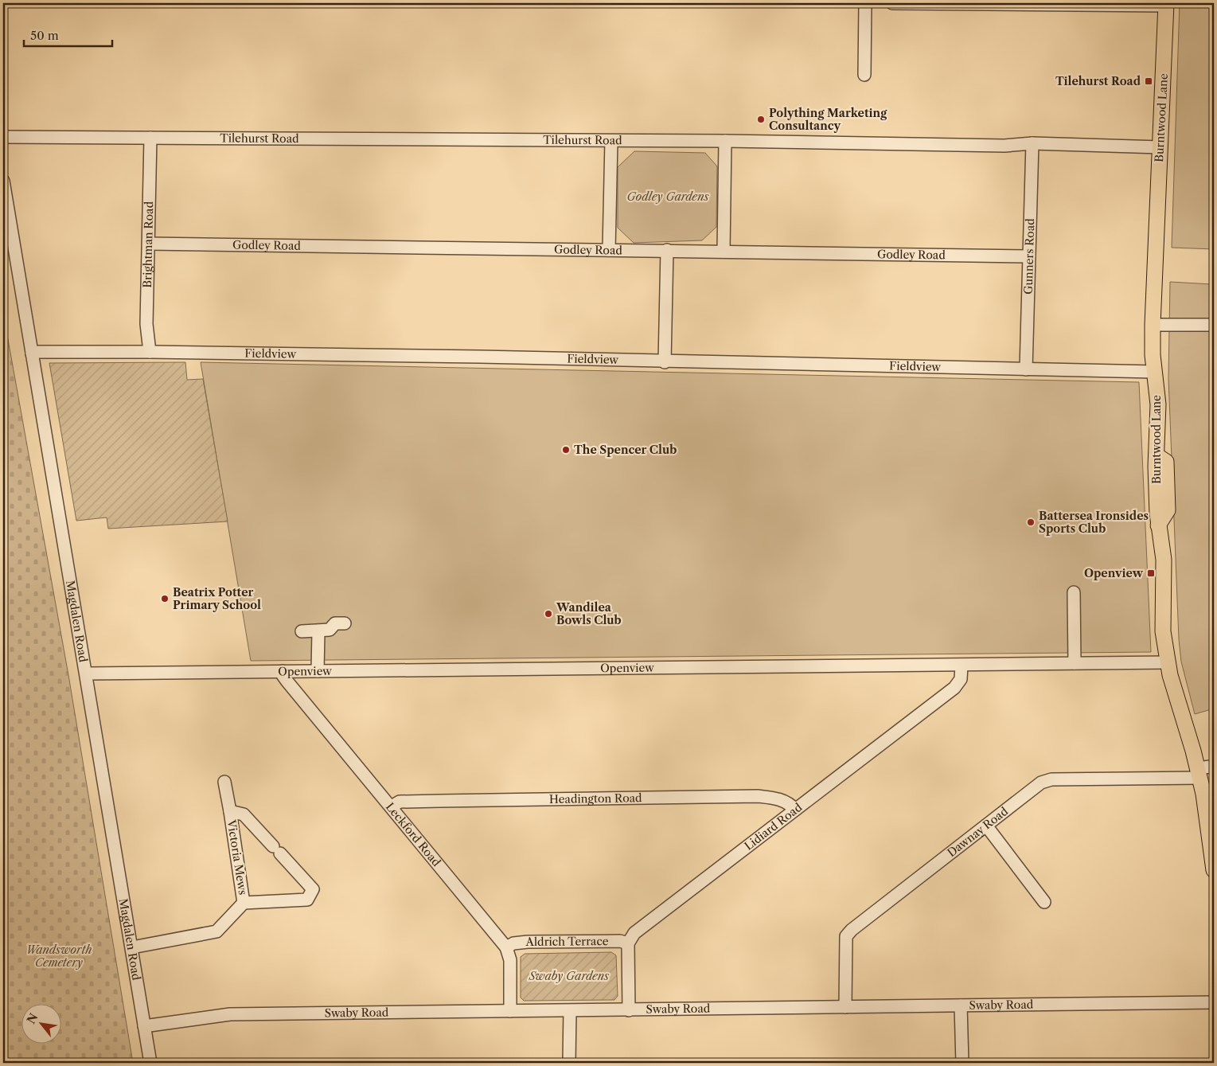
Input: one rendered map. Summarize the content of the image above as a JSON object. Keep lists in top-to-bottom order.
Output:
{
  "streets": {
    "main road": ["Burntwood Lane"],
    "street": [
      "Tilehurst Road",
      "Brightman Road",
      "Godley Road",
      "Gunners Road",
      "Fieldview",
      "Magdalen Road",
      "Openview",
      "Headington Road",
      "Lidiard Road",
      "Dawnay Road",
      "Leckford Road",
      "Victoria Mews",
      "Aldrich Terrace",
      "Swaby Road"
    ]
  },
  "crossings": [
    ["Burntwood Lane", "Tilehurst Road"],
    ["Burntwood Lane", "Fieldview"],
    ["Tilehurst Road", "Brightman Road"],
    ["Tilehurst Road", "Gunners Road"],
    ["Brightman Road", "Godley Road"],
    ["Brightman Road", "Fieldview"],
    ["Godley Road", "Gunners Road"],
    ["Gunners Road", "Fieldview"],
    ["Fieldview", "Magdalen Road"],
    ["Magdalen Road", "Openview"],
    ["Magdalen Road", "Victoria Mews"],
    ["Magdalen Road", "Swaby Road"],
    ["Openview", "Lidiard Road"],
    ["Openview", "Leckford Road"],
    ["Headington Road", "Lidiard Road"],
    ["Headington Road", "Leckford Road"],
    ["Lidiard Road", "Aldrich Terrace"],
    ["Dawnay Road", "Swaby Road"],
    ["Leckford Road", "Aldrich Terrace"],
    ["Leckford Road", "Swaby Road"]
  ],
  "parks": ["Godley Gardens", "Wandsworth Cemetery", "Swaby Gardens"],
  "places": {
    "transit": ["Tilehurst Road", "Openview"],
    "other": [
      "Polything Marketing Consultancy",
      "The Spencer Club",
      "Battersea Ironsides Sports Club",
      "Beatrix Potter Primary School",
      "Wandilea Bowls Club"
    ]
  },
  "scale_bar": "50 m",
  "north": "top left"
}
